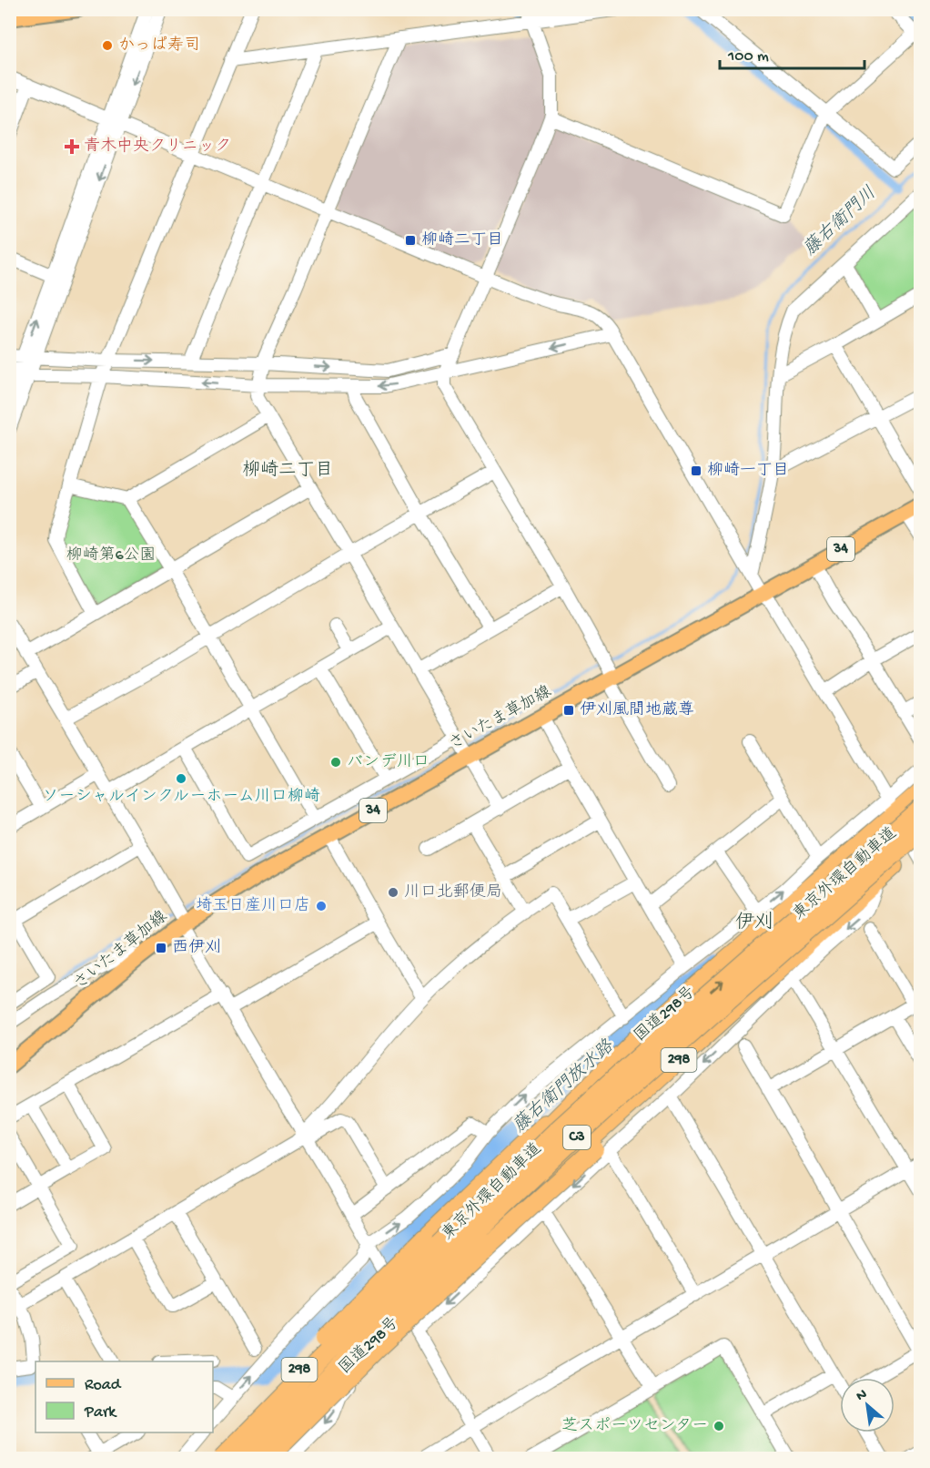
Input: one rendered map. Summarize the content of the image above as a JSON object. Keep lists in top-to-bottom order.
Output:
{
  "streets": {
    "highway": [
      "東京外環自動車道",
      "国道298号",
      "298",
      "C3"
    ],
    "main road": ["34", "さいたま草加線"]
  },
  "districts": ["柳崎二丁目", "伊刈"],
  "water": ["藤右衛門川", "藤右衛門放水路"],
  "parks": ["柳崎第6公園"],
  "places": {
    "other": [
      "かっぱ寿司",
      "バンデ川口",
      "ソーシャルインクルーホーム川口柳崎",
      "川口北郵便局",
      "埼玉日産川口店",
      "芝スポーツセンター"
    ],
    "health": ["青木中央クリニック"],
    "transit": [
      "柳崎二丁目",
      "柳崎一丁目",
      "伊刈風間地蔵尊",
      "西伊刈"
    ]
  },
  "legend": ["Road", "Park"],
  "scale_bar": "100 m",
  "north": "top left"
}
